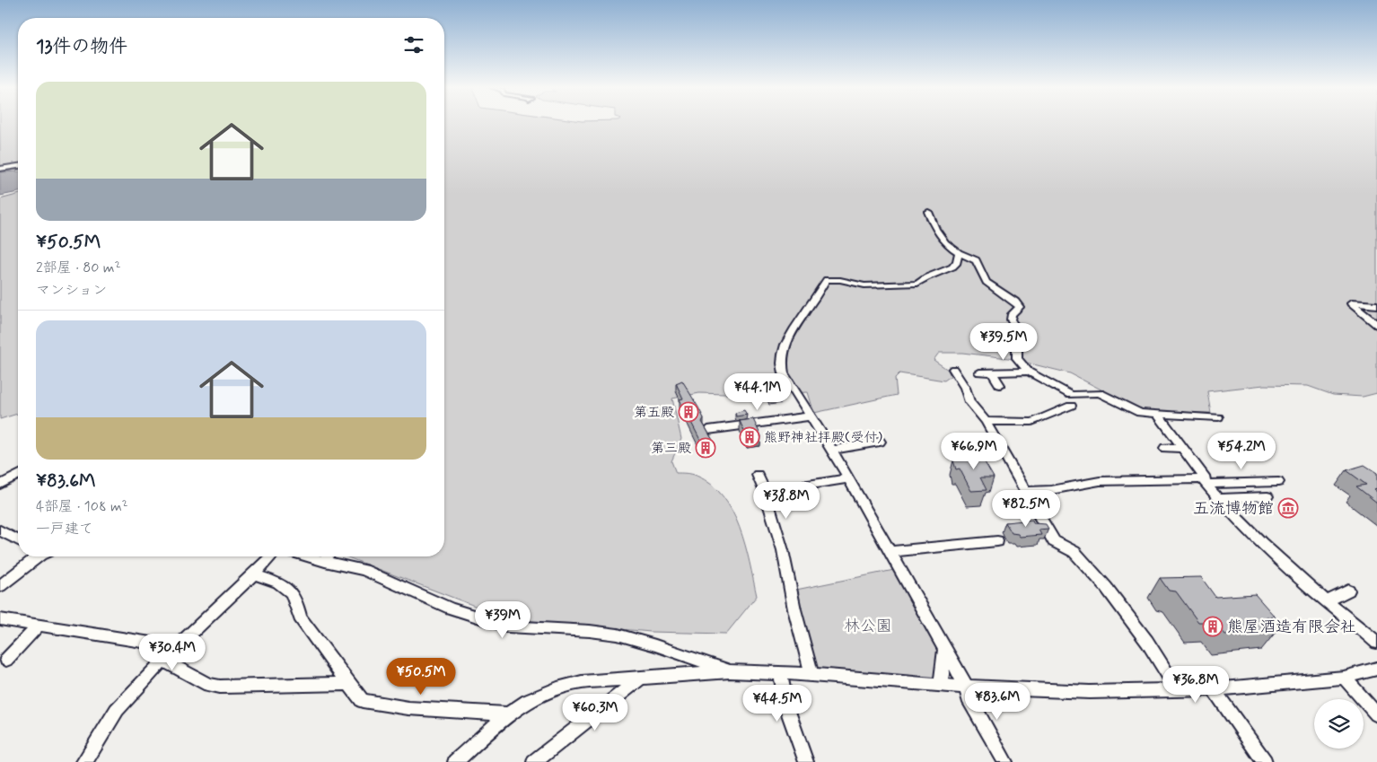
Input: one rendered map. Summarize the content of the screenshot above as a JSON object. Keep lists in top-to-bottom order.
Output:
{
  "parks": ["林公園"],
  "places": {
    "building": [
      "第五殿",
      "熊野神社拝殿(受付)",
      "第三殿",
      "熊屋酒造有限会社"
    ],
    "museum": ["五流博物館"]
  },
  "page": {
    "heading": "13件の物件",
    "list": [
      {
        "name": "¥50.5M",
        "note": "2部屋 · 80 m² · マンション"
      },
      {
        "name": "¥83.6M",
        "note": "4部屋 · 108 m² · 一戸建て"
      }
    ],
    "price": [
      "¥39.5M",
      "¥44.1M",
      "¥66.9M",
      "¥54.2M",
      "¥38.8M",
      "¥82.5M",
      "¥39M",
      "¥30.4M",
      "¥50.5M",
      "¥36.8M",
      "¥83.6M",
      "¥44.5M",
      "¥60.3M"
    ]
  }
}
